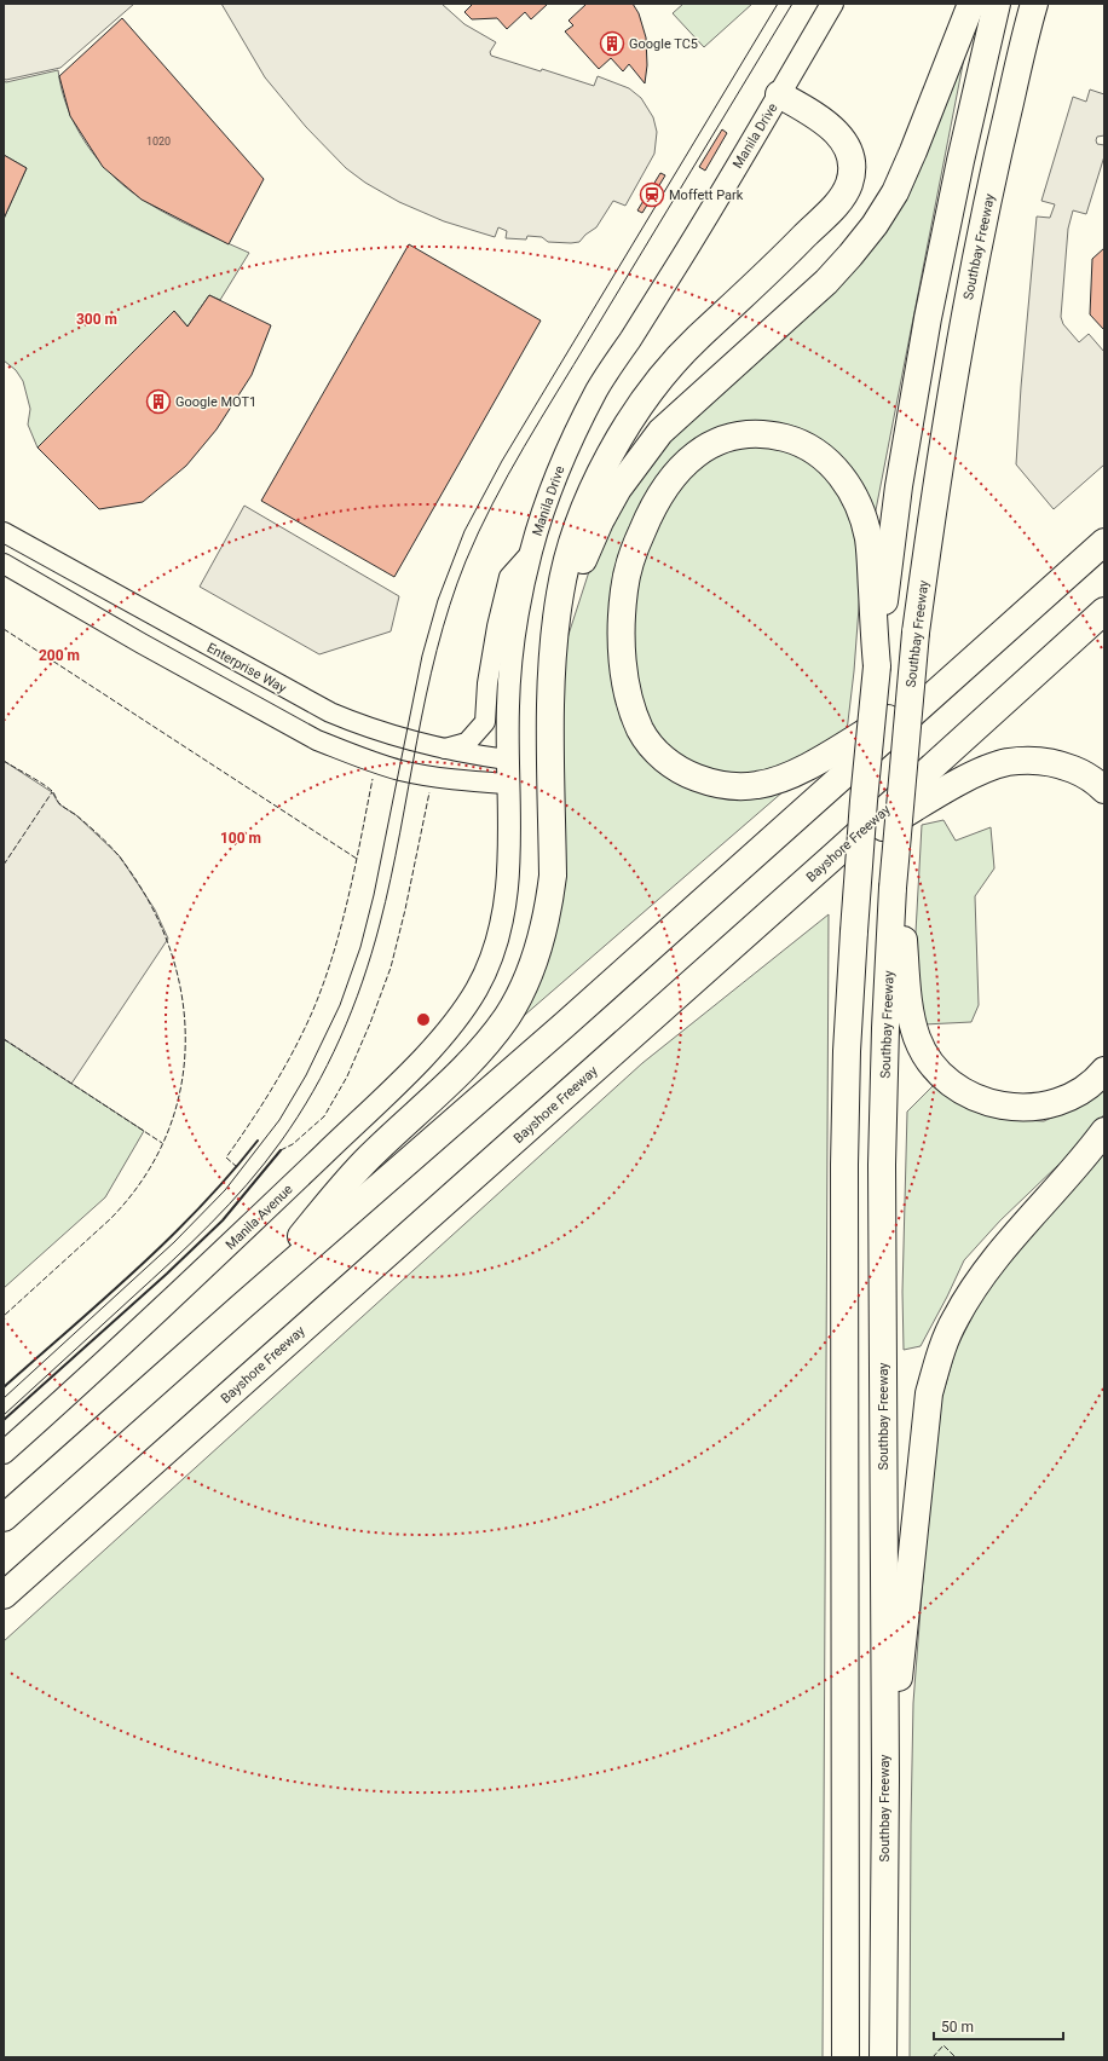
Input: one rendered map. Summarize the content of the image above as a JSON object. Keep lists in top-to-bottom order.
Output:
{
  "streets": {
    "highway": ["Southbay Freeway", "Bayshore Freeway"],
    "main road": ["Manila Drive", "Manila Avenue"],
    "street": ["Enterprise Way"]
  },
  "crossings": [
    ["Manila Drive", "Enterprise Way"],
    ["Manila Drive", "Manila Avenue"]
  ],
  "places": {
    "building": ["Google TC5", "Google MOT1"],
    "station": ["Moffett Park"]
  },
  "house_numbers": ["1020"],
  "scale_bar": "50 m",
  "rings": ["300 m", "200 m", "100 m"]
}
